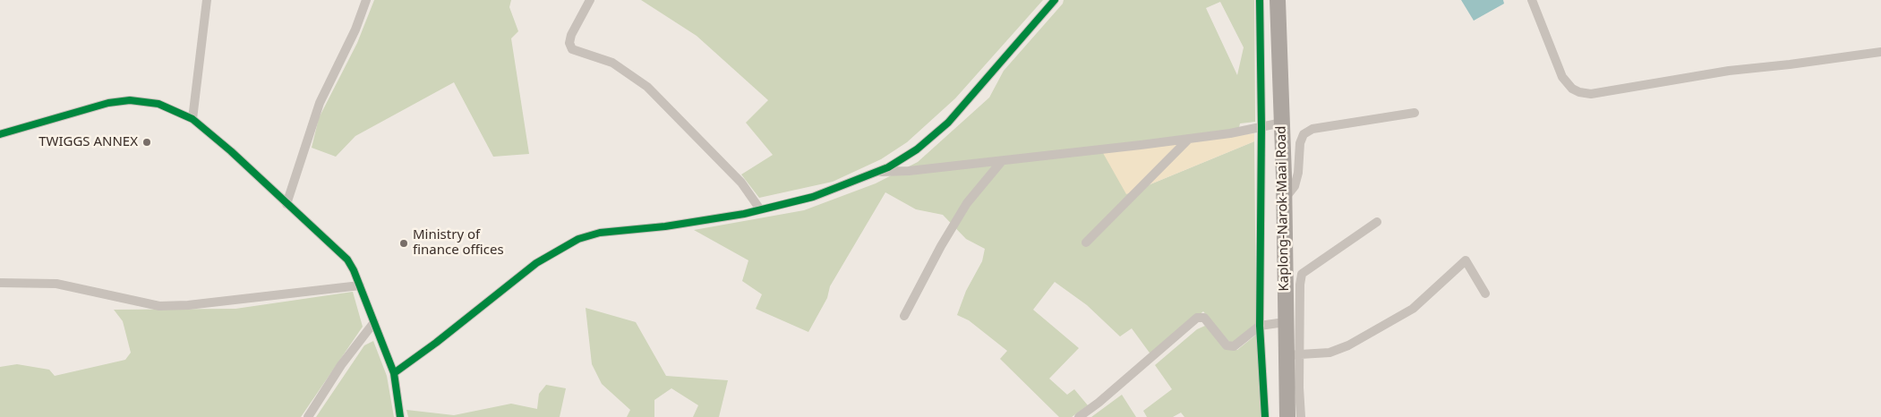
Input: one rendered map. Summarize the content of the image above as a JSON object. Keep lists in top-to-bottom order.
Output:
{
  "streets": {
    "highway": ["Kaplong-Narok-Maai Road"]
  },
  "places": ["TWIGGS ANNEX", "Ministry of finance offices"]
}
